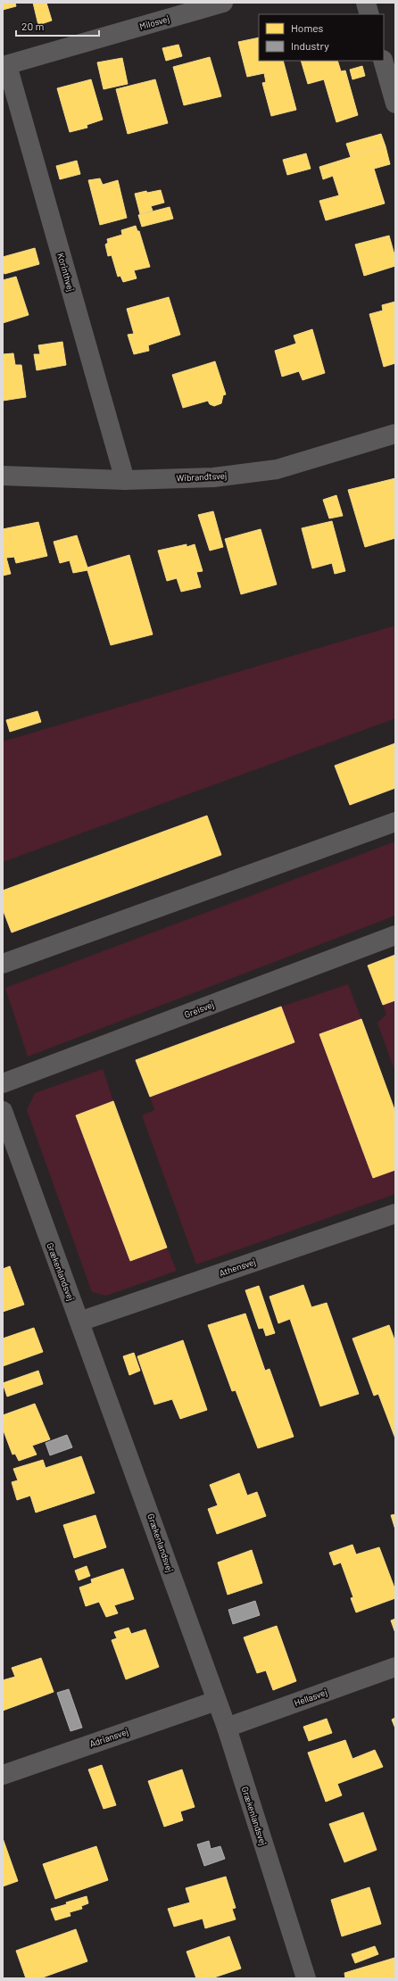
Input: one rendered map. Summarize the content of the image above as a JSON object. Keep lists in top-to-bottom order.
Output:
{
  "streets": {
    "street": [
      "Milosvej",
      "Korinthvej",
      "Wibrandtsvej",
      "Greisvej",
      "Athensvej",
      "Grækenlandsvej",
      "Hellasvej",
      "Adriansvej"
    ]
  },
  "crossings": [
    ["Milosvej", "Korinthvej"],
    ["Korinthvej", "Wibrandtsvej"],
    ["Athensvej", "Grækenlandsvej"],
    ["Grækenlandsvej", "Hellasvej"],
    ["Grækenlandsvej", "Adriansvej"]
  ],
  "legend": ["Homes", "Industry"],
  "scale_bar": "20 m"
}
